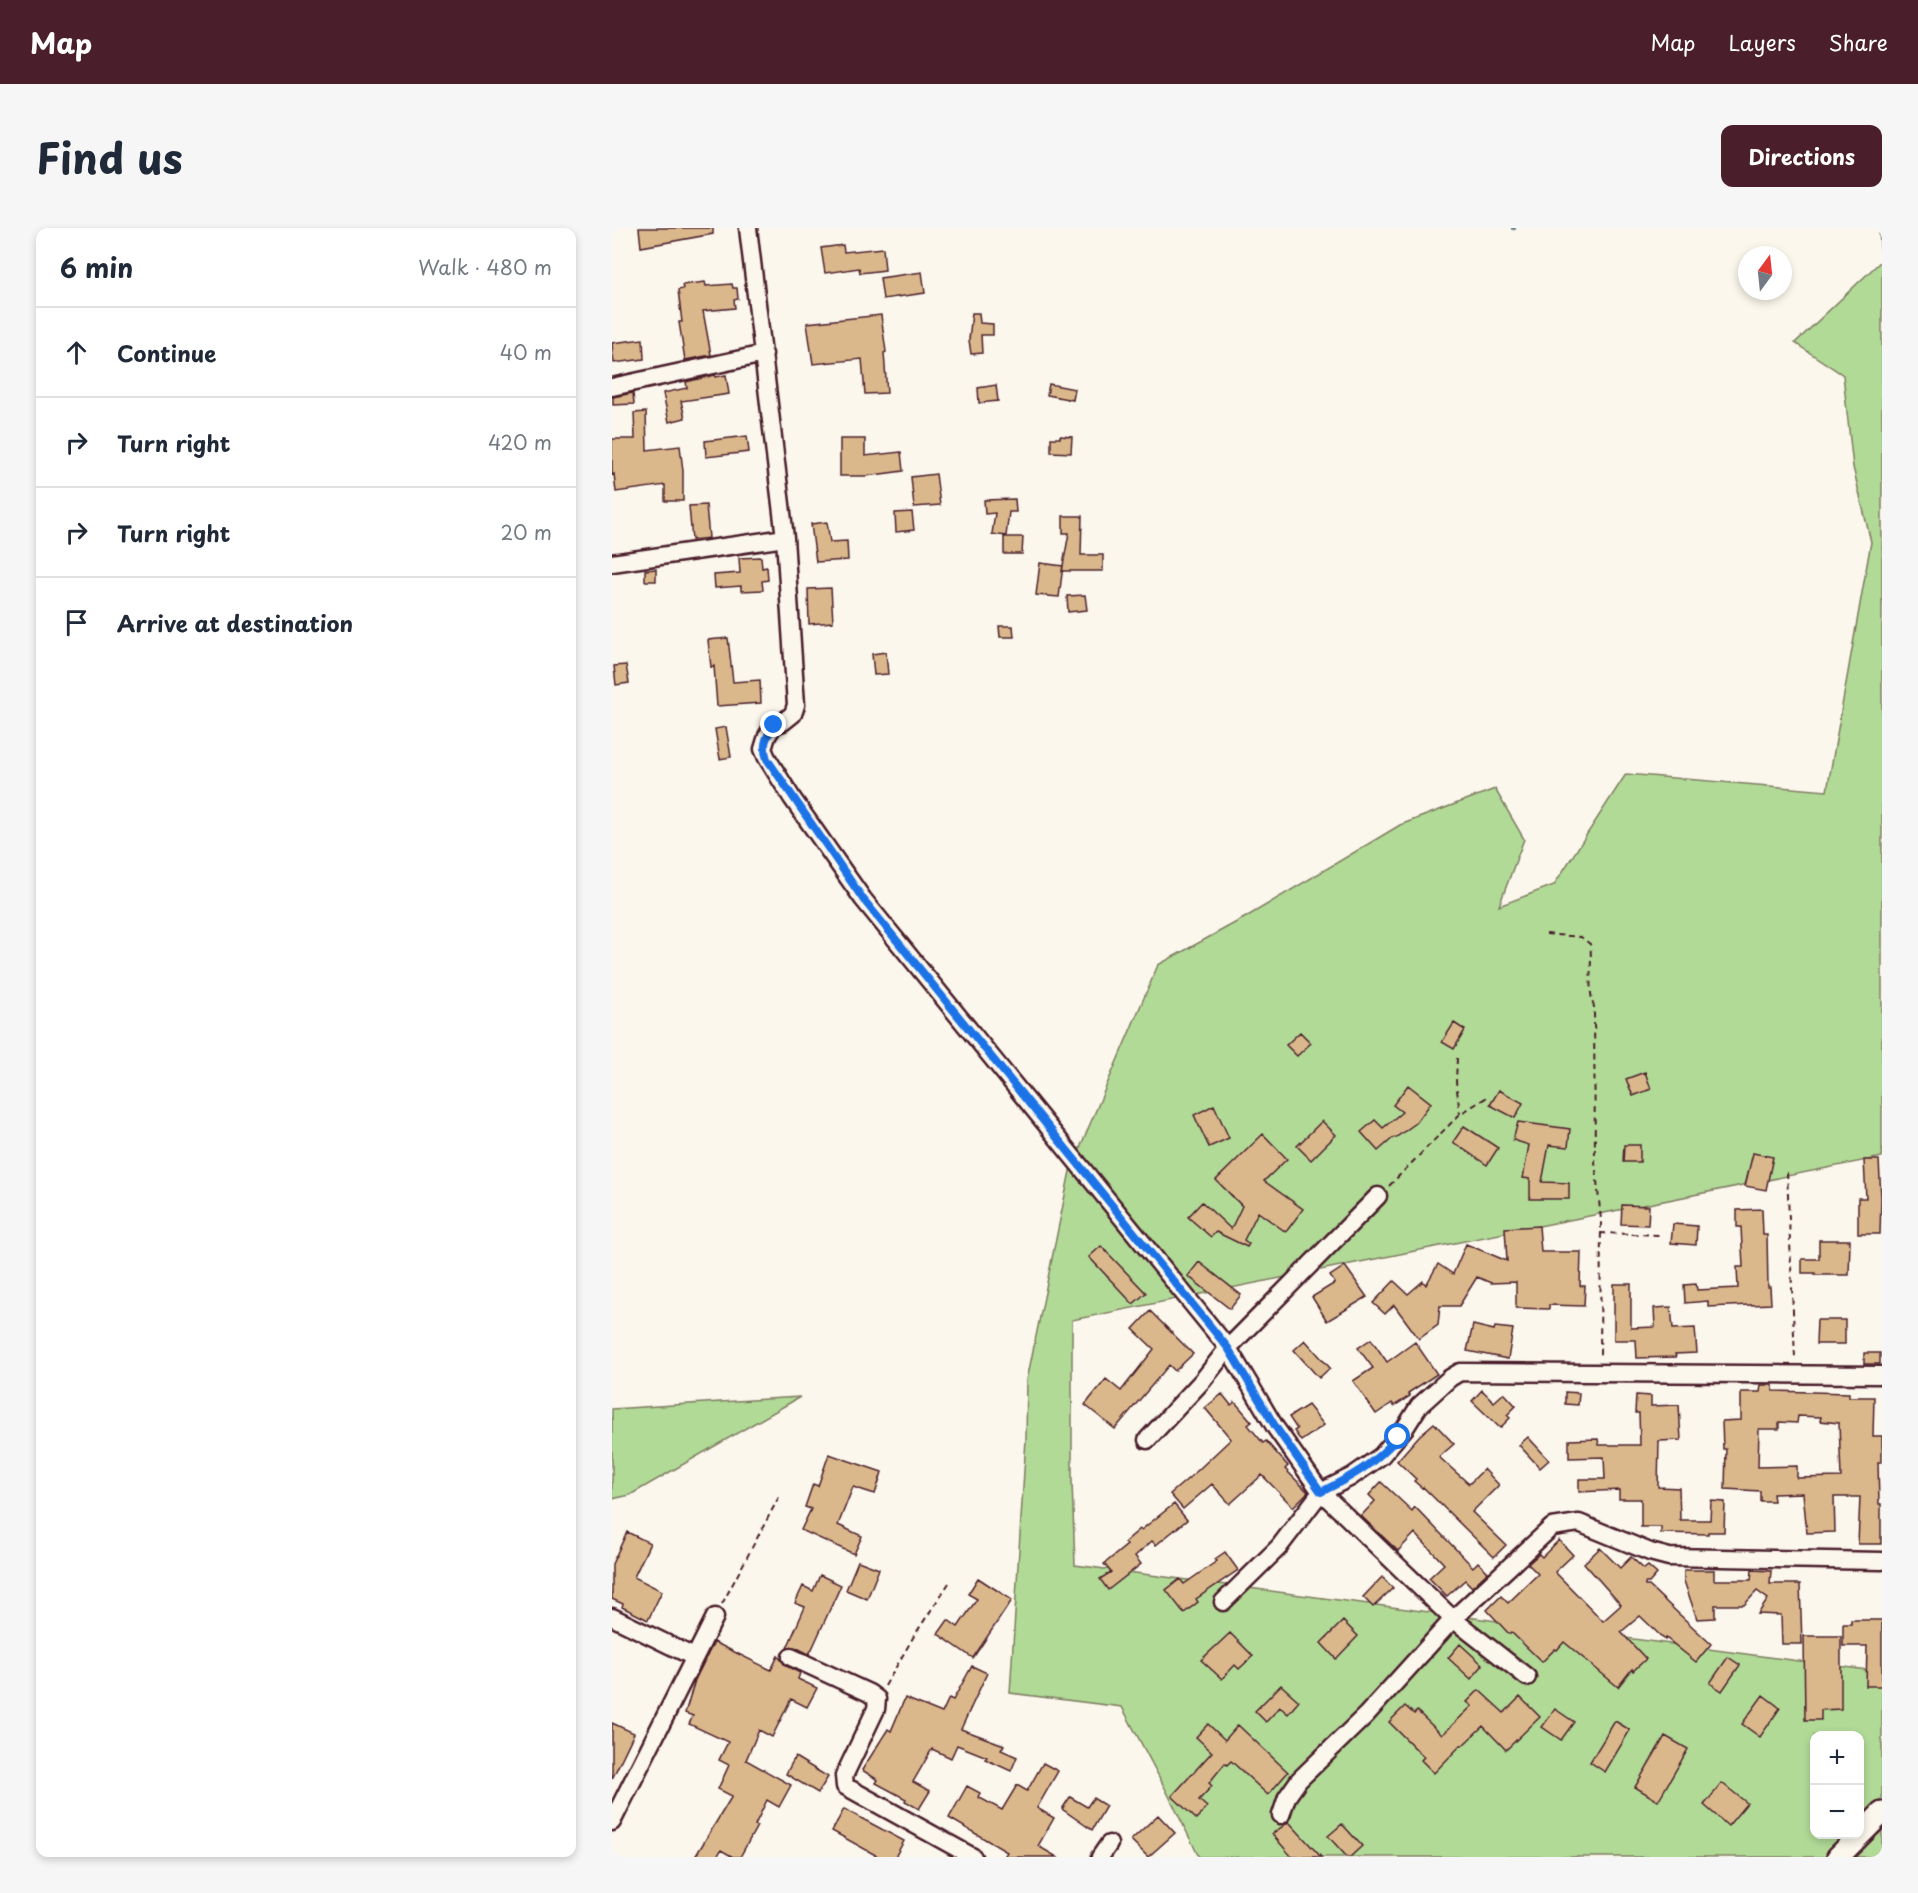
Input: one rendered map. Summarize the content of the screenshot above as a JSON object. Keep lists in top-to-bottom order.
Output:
{
  "north": "top",
  "page": {
    "header": "Map",
    "nav": ["Map", "Layers", "Share"],
    "title": "Find us",
    "buttons": "Directions",
    "heading": ["6 min", "Walk · 480 m"],
    "list": [
      ["Continue", "40 m"],
      ["Turn right", "420 m"],
      ["Turn right", "20 m"],
      "Arrive at destination"
    ],
    "map_buttons": ["+", "−"]
  }
}
